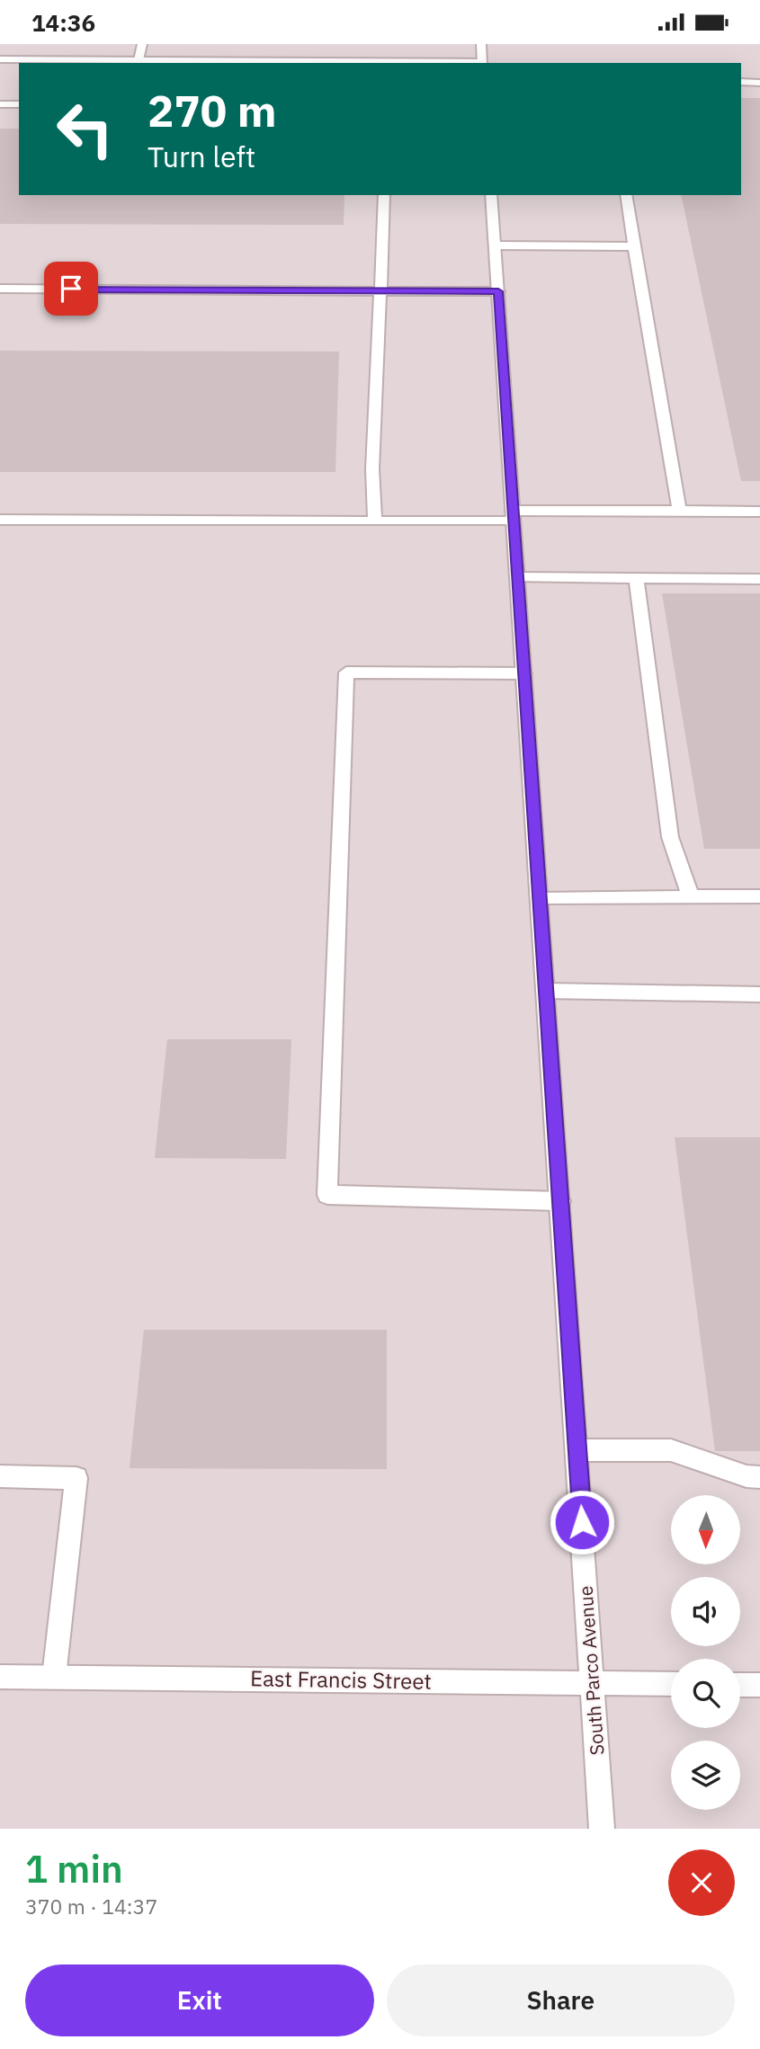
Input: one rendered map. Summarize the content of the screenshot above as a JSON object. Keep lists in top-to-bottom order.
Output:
{
  "streets": {
    "street": ["South Parco Avenue", "East Francis Street"]
  },
  "crossings": [
    ["South Parco Avenue", "East Francis Street"]
  ],
  "north": "bottom",
  "page": {
    "status": "14:36",
    "turn": ["270 m", "Turn left"],
    "heading": ["1 min", "370 m · 14:37"],
    "buttons": ["Exit", "Share"]
  }
}
